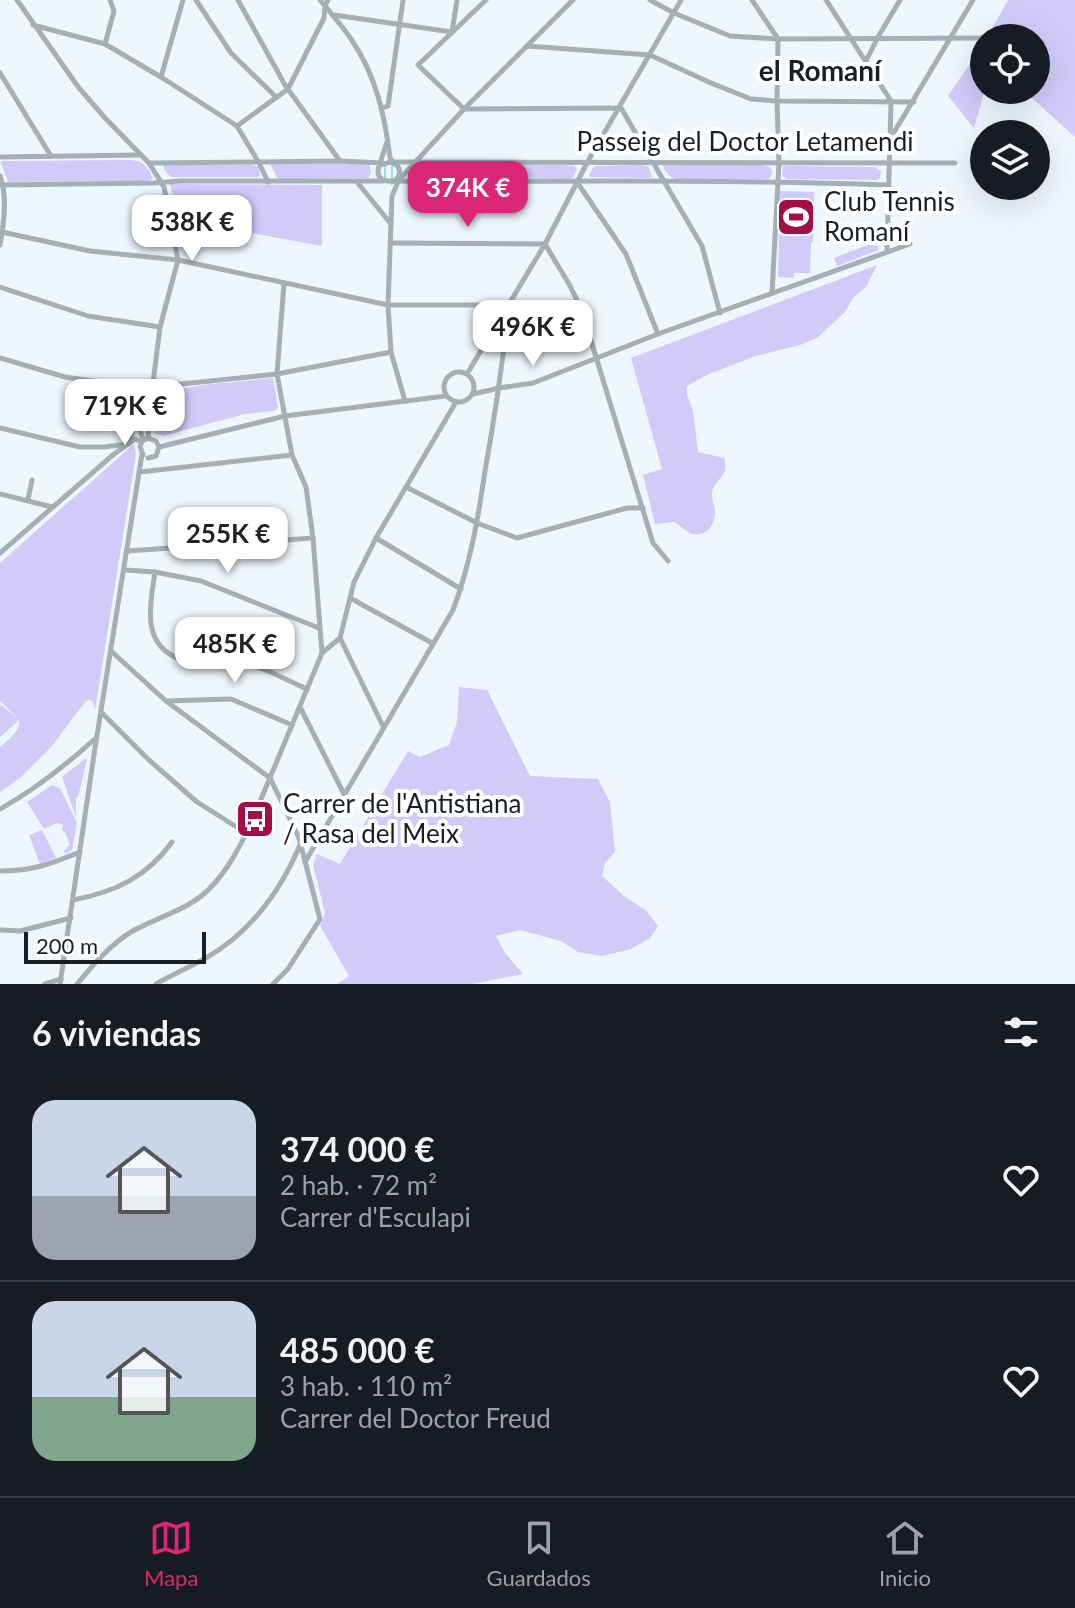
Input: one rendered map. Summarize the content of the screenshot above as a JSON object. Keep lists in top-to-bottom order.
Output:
{
  "streets": {
    "street": ["Passeig del Doctor Letamendi"]
  },
  "districts": ["el Romaní"],
  "places": {
    "sports": ["Club Tennis Romaní"],
    "bus stop": ["Carrer de l'Antistiana / Rasa del Meix"]
  },
  "scale_bar": "200 m",
  "page": {
    "price": [
      "374K €",
      "538K €",
      "496K €",
      "719K €",
      "255K €",
      "485K €"
    ],
    "scale": "200 m",
    "heading": "6 viviendas",
    "list": [
      {
        "name": "374 000 €",
        "note": "2 hab. · 72 m² · Carrer d'Esculapi"
      },
      {
        "name": "485 000 €",
        "note": "3 hab. · 110 m² · Carrer del Doctor Freud"
      }
    ],
    "tabs": ["Mapa", "Guardados", "Inicio"]
  }
}
